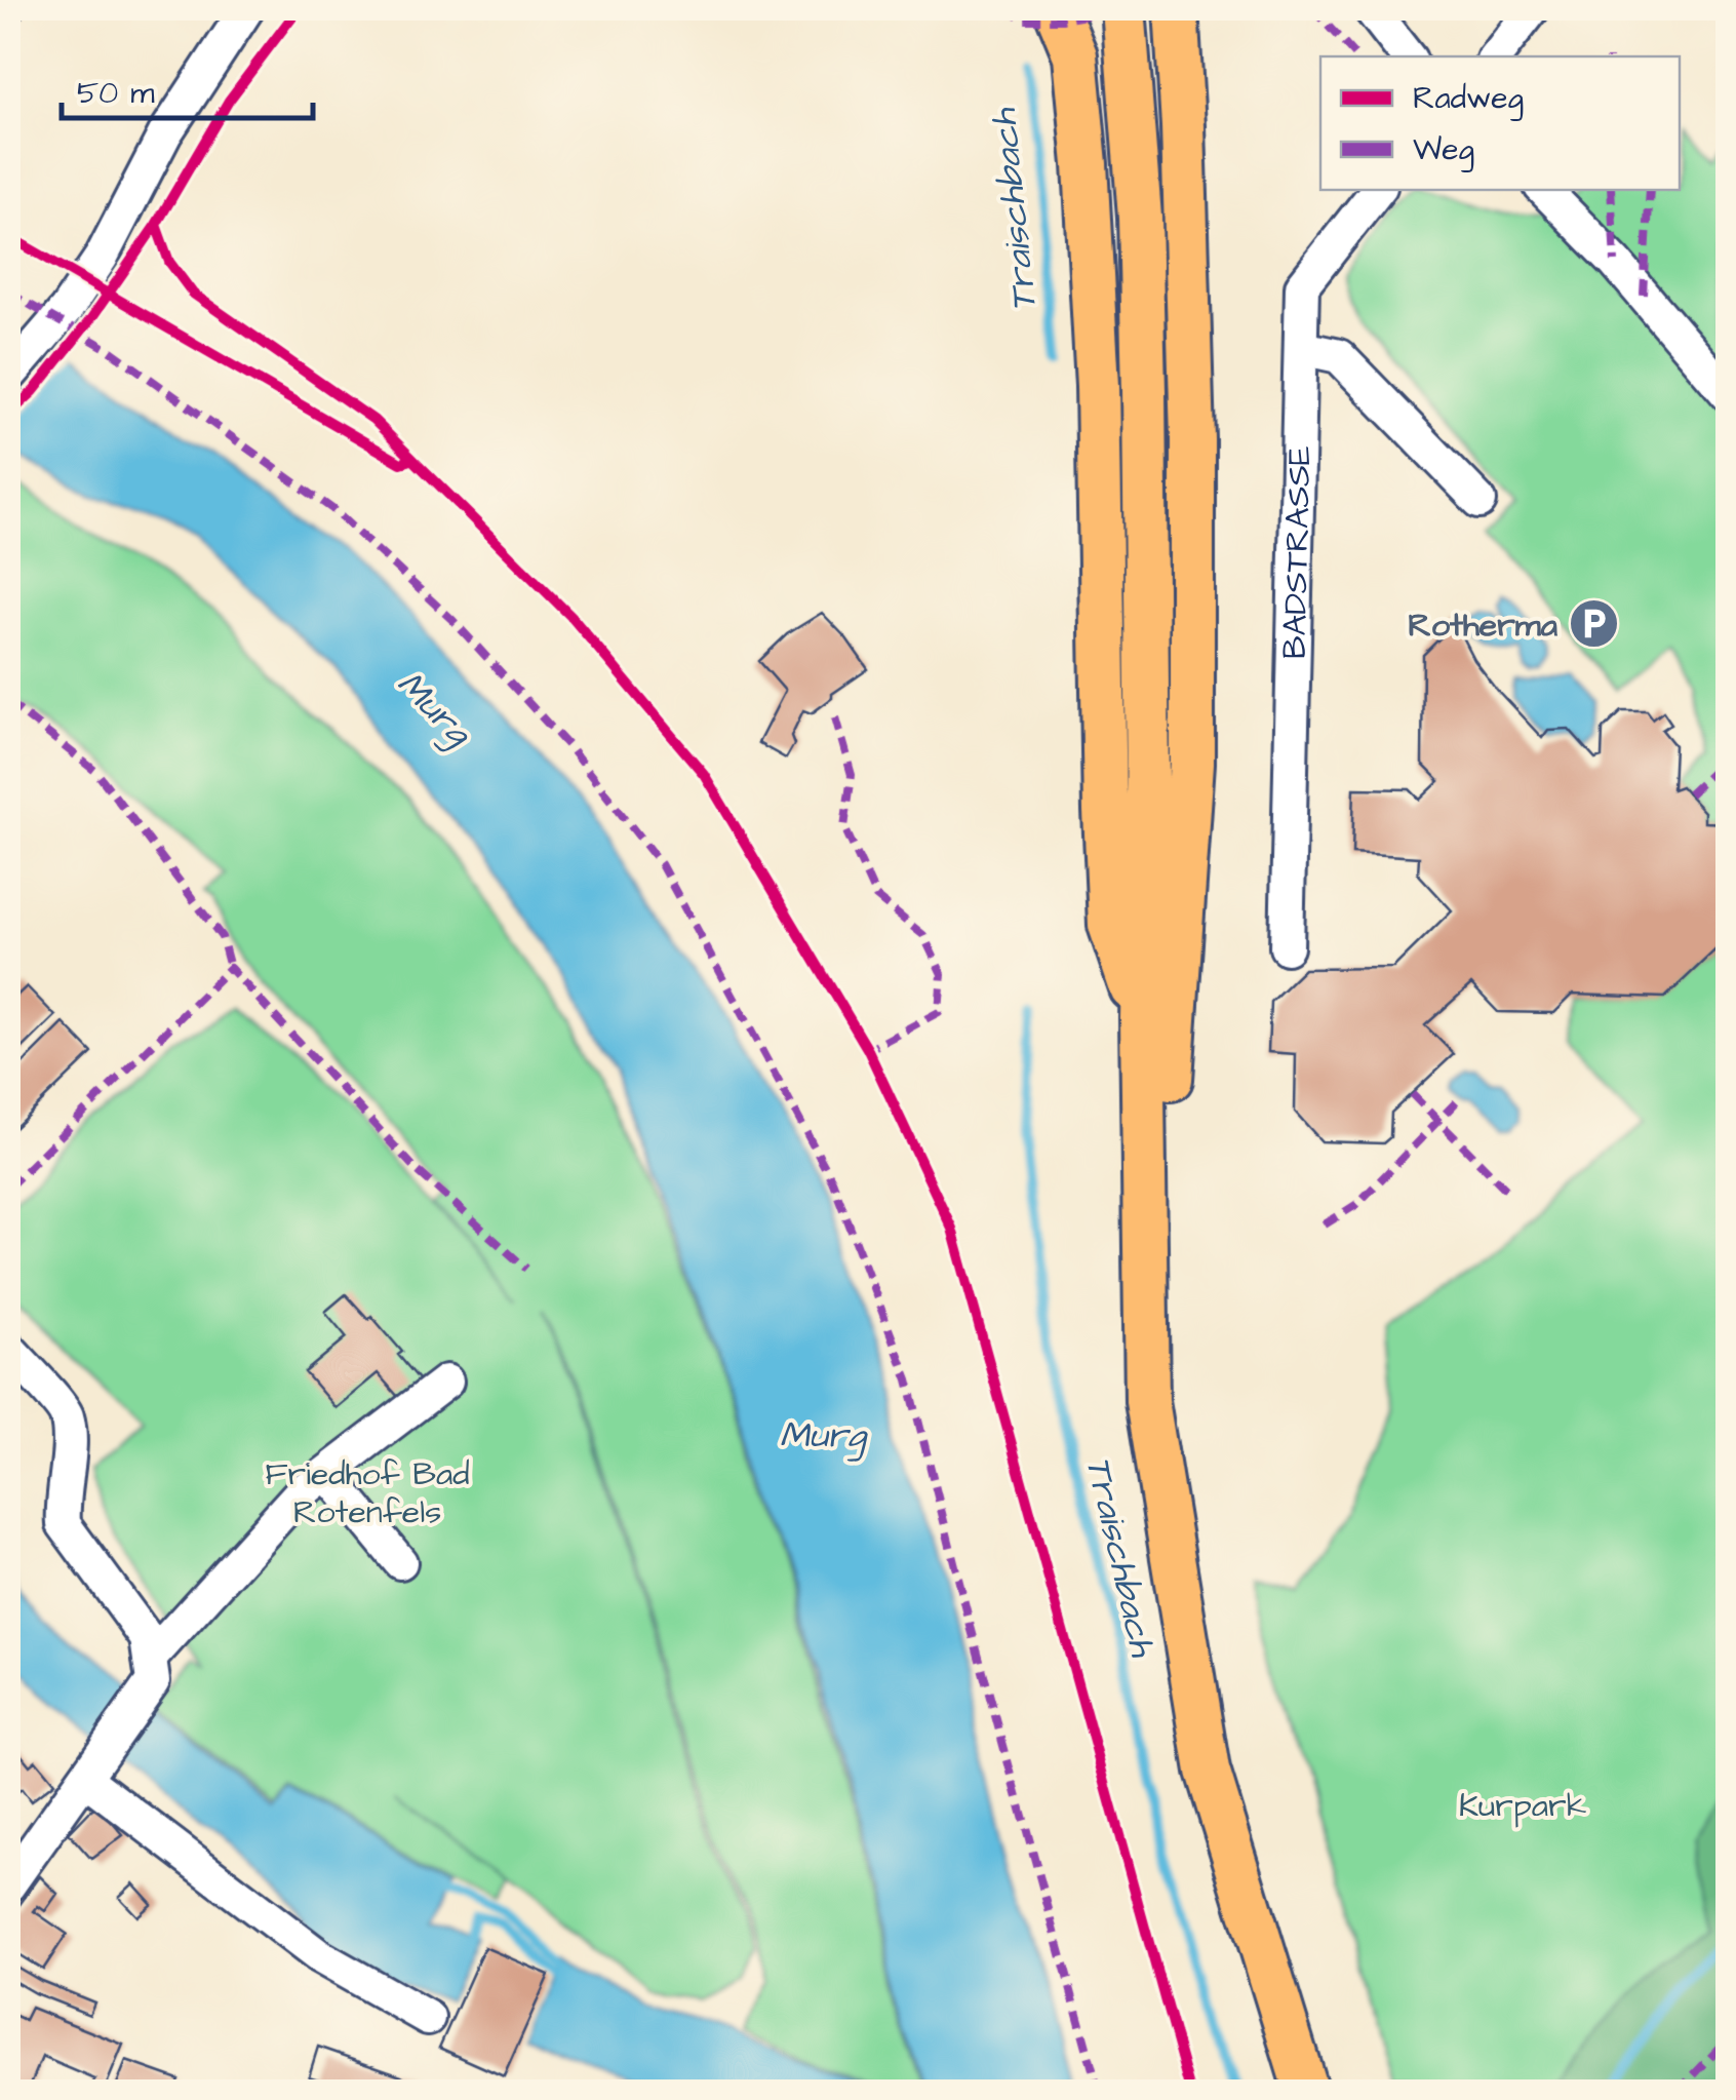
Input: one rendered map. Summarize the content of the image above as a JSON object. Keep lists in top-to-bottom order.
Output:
{
  "streets": {
    "street": ["BADSTRASSE"]
  },
  "water": ["Traischbach", "Murg"],
  "parks": ["Friedhof Bad Rotenfels", "Kurpark"],
  "places": {
    "parking": ["Rotherma"]
  },
  "legend": ["Radweg", "Weg"],
  "scale_bar": "50 m"
}
